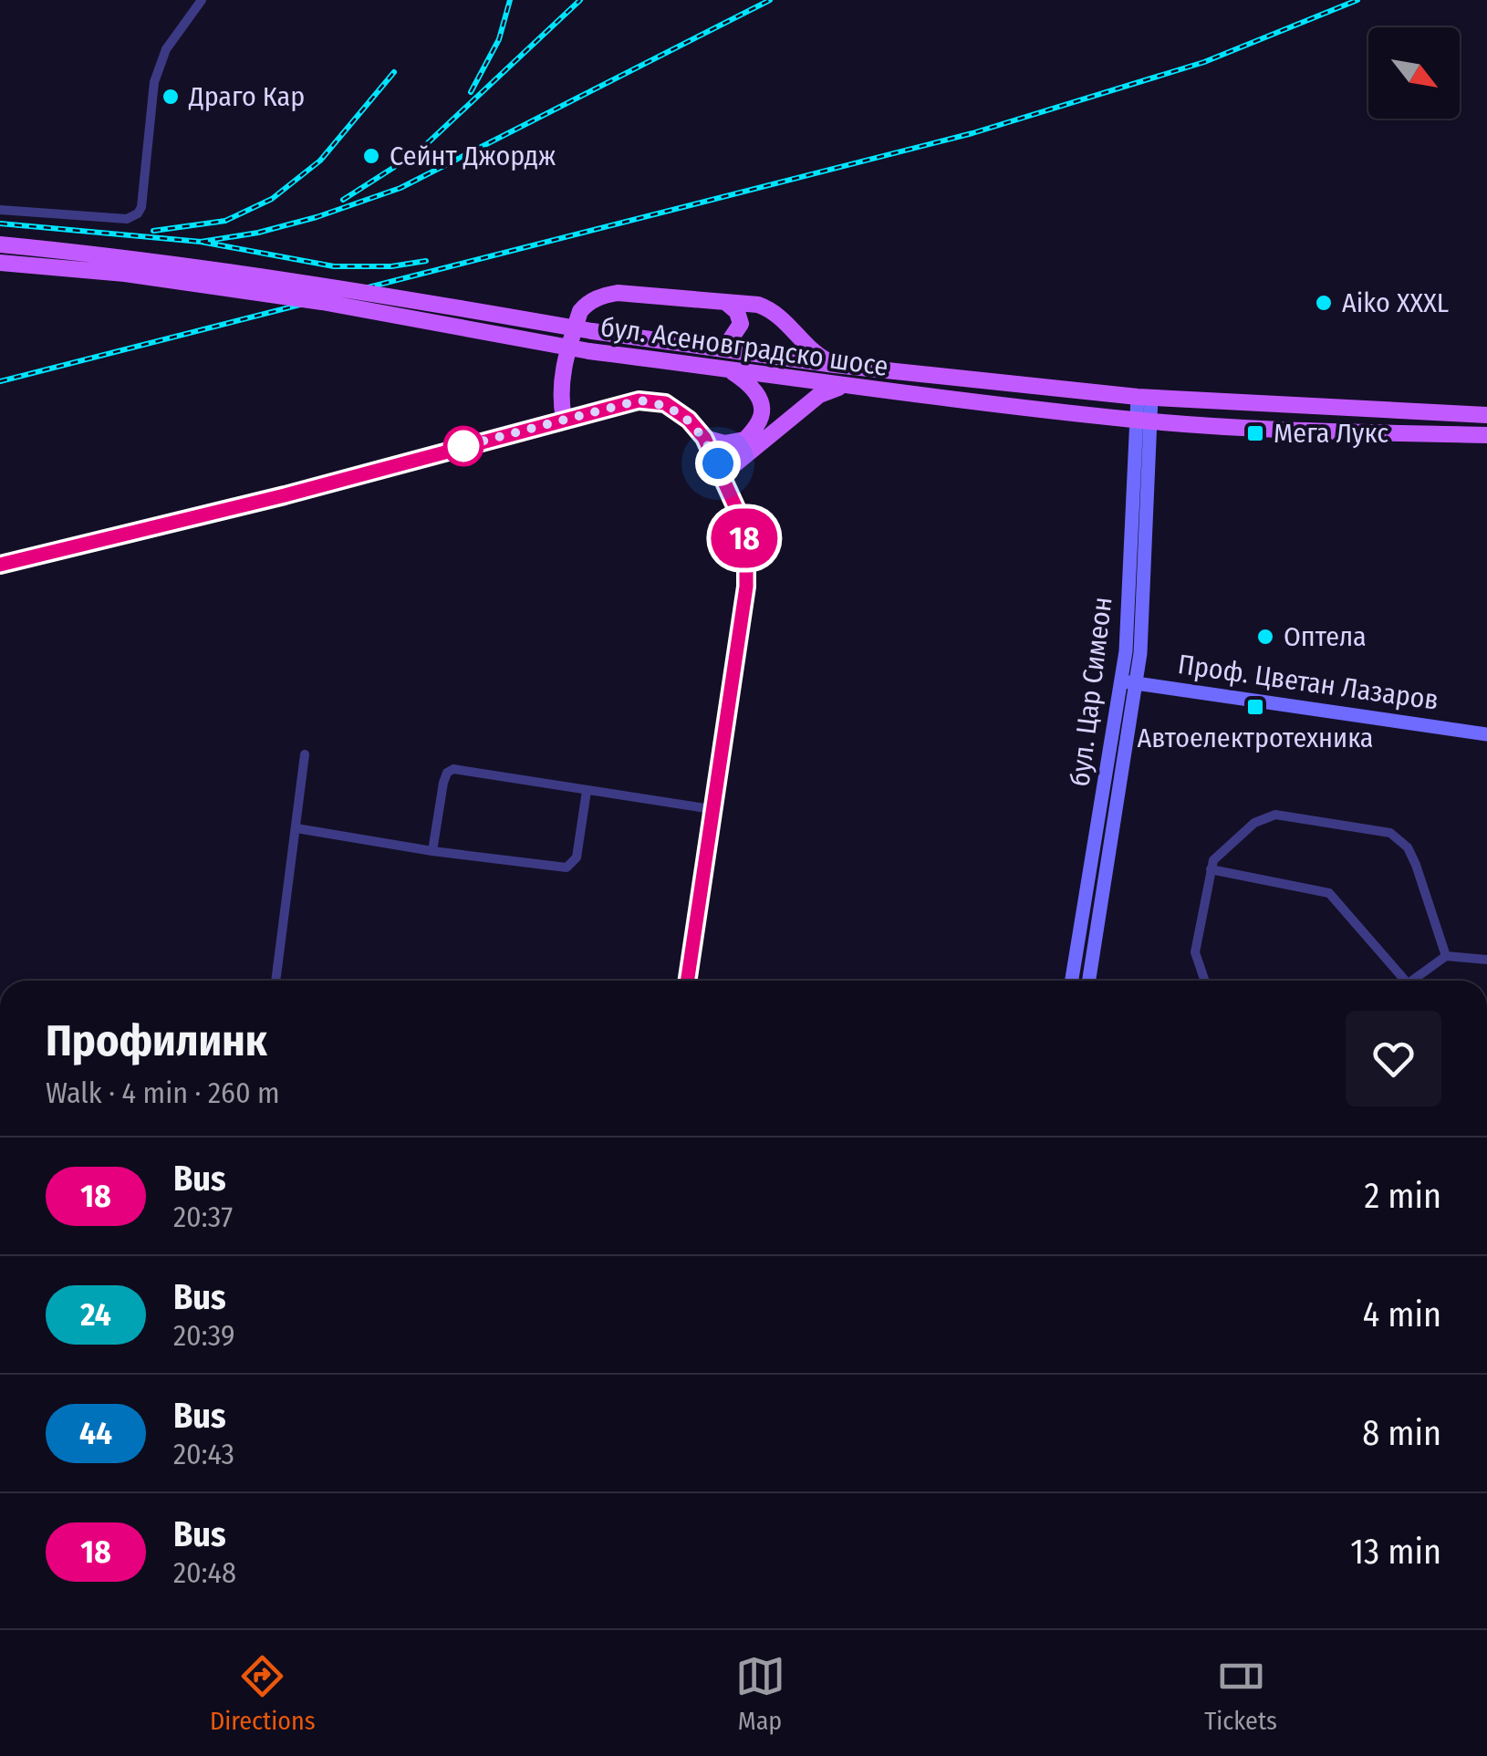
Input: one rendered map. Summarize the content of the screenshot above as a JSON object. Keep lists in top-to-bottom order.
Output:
{
  "streets": {
    "main road": ["бул. Асеновградско шосе", "Проф. Цветан Лазаров", "бул. Цар Симеон"]
  },
  "crossings": [
    ["бул. Асеновградско шосе", "бул. Цар Симеон"],
    ["Проф. Цветан Лазаров", "бул. Цар Симеон"]
  ],
  "places": {
    "other": [
      "Драго Кар",
      "Сейнт Джордж",
      "Aiko XXXL",
      "Оптела"
    ],
    "transit": ["Мега Лукс", "Автоелектротехника"]
  },
  "lines": ["bus line 18"],
  "north": "bottom right",
  "page": {
    "on_map": "18",
    "heading": ["Профилинк", "Walk · 4 min · 260 m"],
    "list": [
      {
        "mark": "18",
        "name": "Bus",
        "note": "20:37",
        "value": "2 min"
      },
      {
        "mark": "24",
        "name": "Bus",
        "note": "20:39",
        "value": "4 min"
      },
      {
        "mark": "44",
        "name": "Bus",
        "note": "20:43",
        "value": "8 min"
      },
      {
        "mark": "18",
        "name": "Bus",
        "note": "20:48",
        "value": "13 min"
      }
    ],
    "tabs": ["Directions", "Map", "Tickets"]
  }
}
